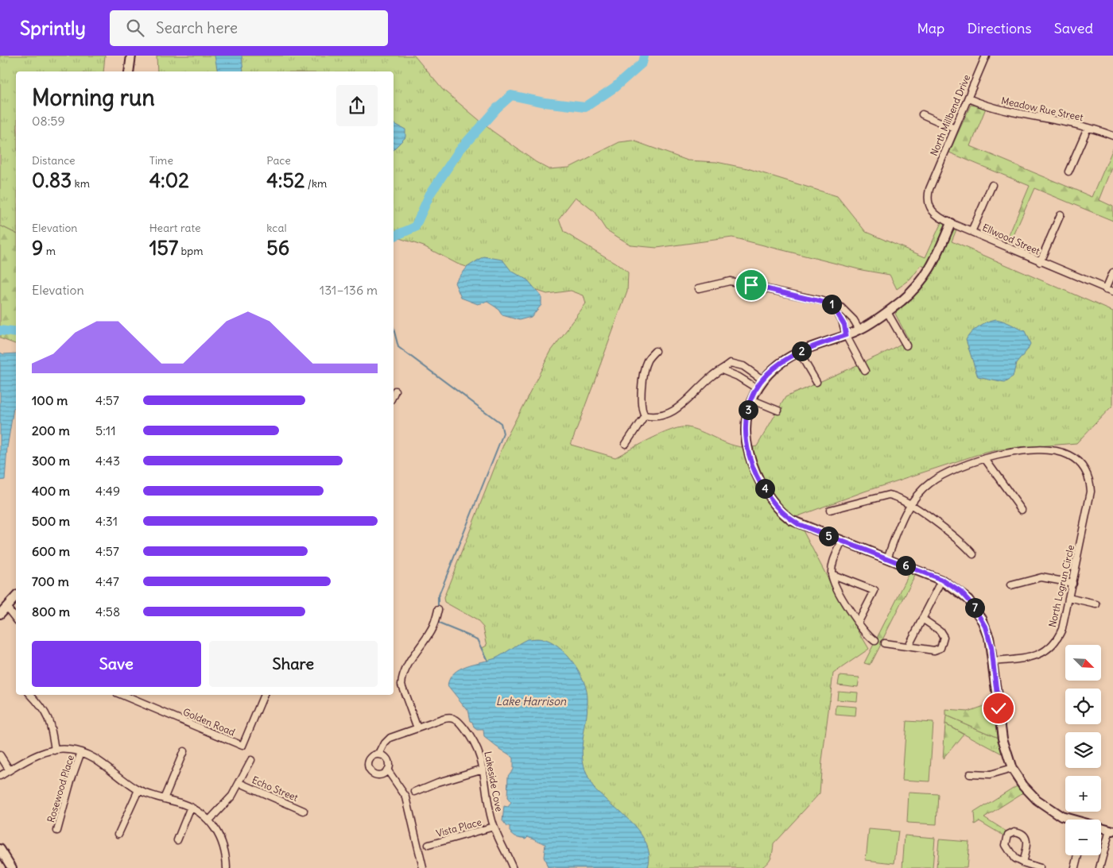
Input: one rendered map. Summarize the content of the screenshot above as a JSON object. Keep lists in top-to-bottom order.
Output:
{
  "streets": {
    "street": [
      "Meadow Rue Street",
      "North Millbend Drive",
      "Ellwood Street",
      "North Logrun Circle",
      "Golden Road",
      "Lakeside Cove",
      "Rosewood Place",
      "Echo Street",
      "Vista Place"
    ]
  },
  "crossings": [
    ["Meadow Rue Street", "North Millbend Drive"],
    ["North Millbend Drive", "Ellwood Street"],
    ["Lakeside Cove", "Vista Place"]
  ],
  "water": ["Lake Harrison"],
  "north": "bottom right",
  "page": {
    "header": "Sprintly",
    "search": "Search here",
    "nav": ["Map", "Directions", "Saved"],
    "heading": ["Morning run", "08:59"],
    "stats": [
      ["Distance", "0.83 km"],
      ["Time", "4:02"],
      ["Pace", "4:52 /km"],
      ["Elevation", "9 m"],
      ["Heart rate", "157 bpm"],
      ["kcal", "56"]
    ],
    "chart": ["Elevation", "131–136 m"],
    "pins": [
      "1",
      "2",
      "3",
      "4",
      "5",
      "6",
      "7"
    ],
    "list": [
      {
        "name": "100 m",
        "note": "4:57"
      },
      {
        "name": "200 m",
        "note": "5:11"
      },
      {
        "name": "300 m",
        "note": "4:43"
      },
      {
        "name": "400 m",
        "note": "4:49"
      },
      {
        "name": "500 m",
        "note": "4:31"
      },
      {
        "name": "600 m",
        "note": "4:57"
      },
      {
        "name": "700 m",
        "note": "4:47"
      },
      {
        "name": "800 m",
        "note": "4:58"
      }
    ],
    "buttons": ["Save", "Share"],
    "map_buttons": ["+", "−"]
  }
}
